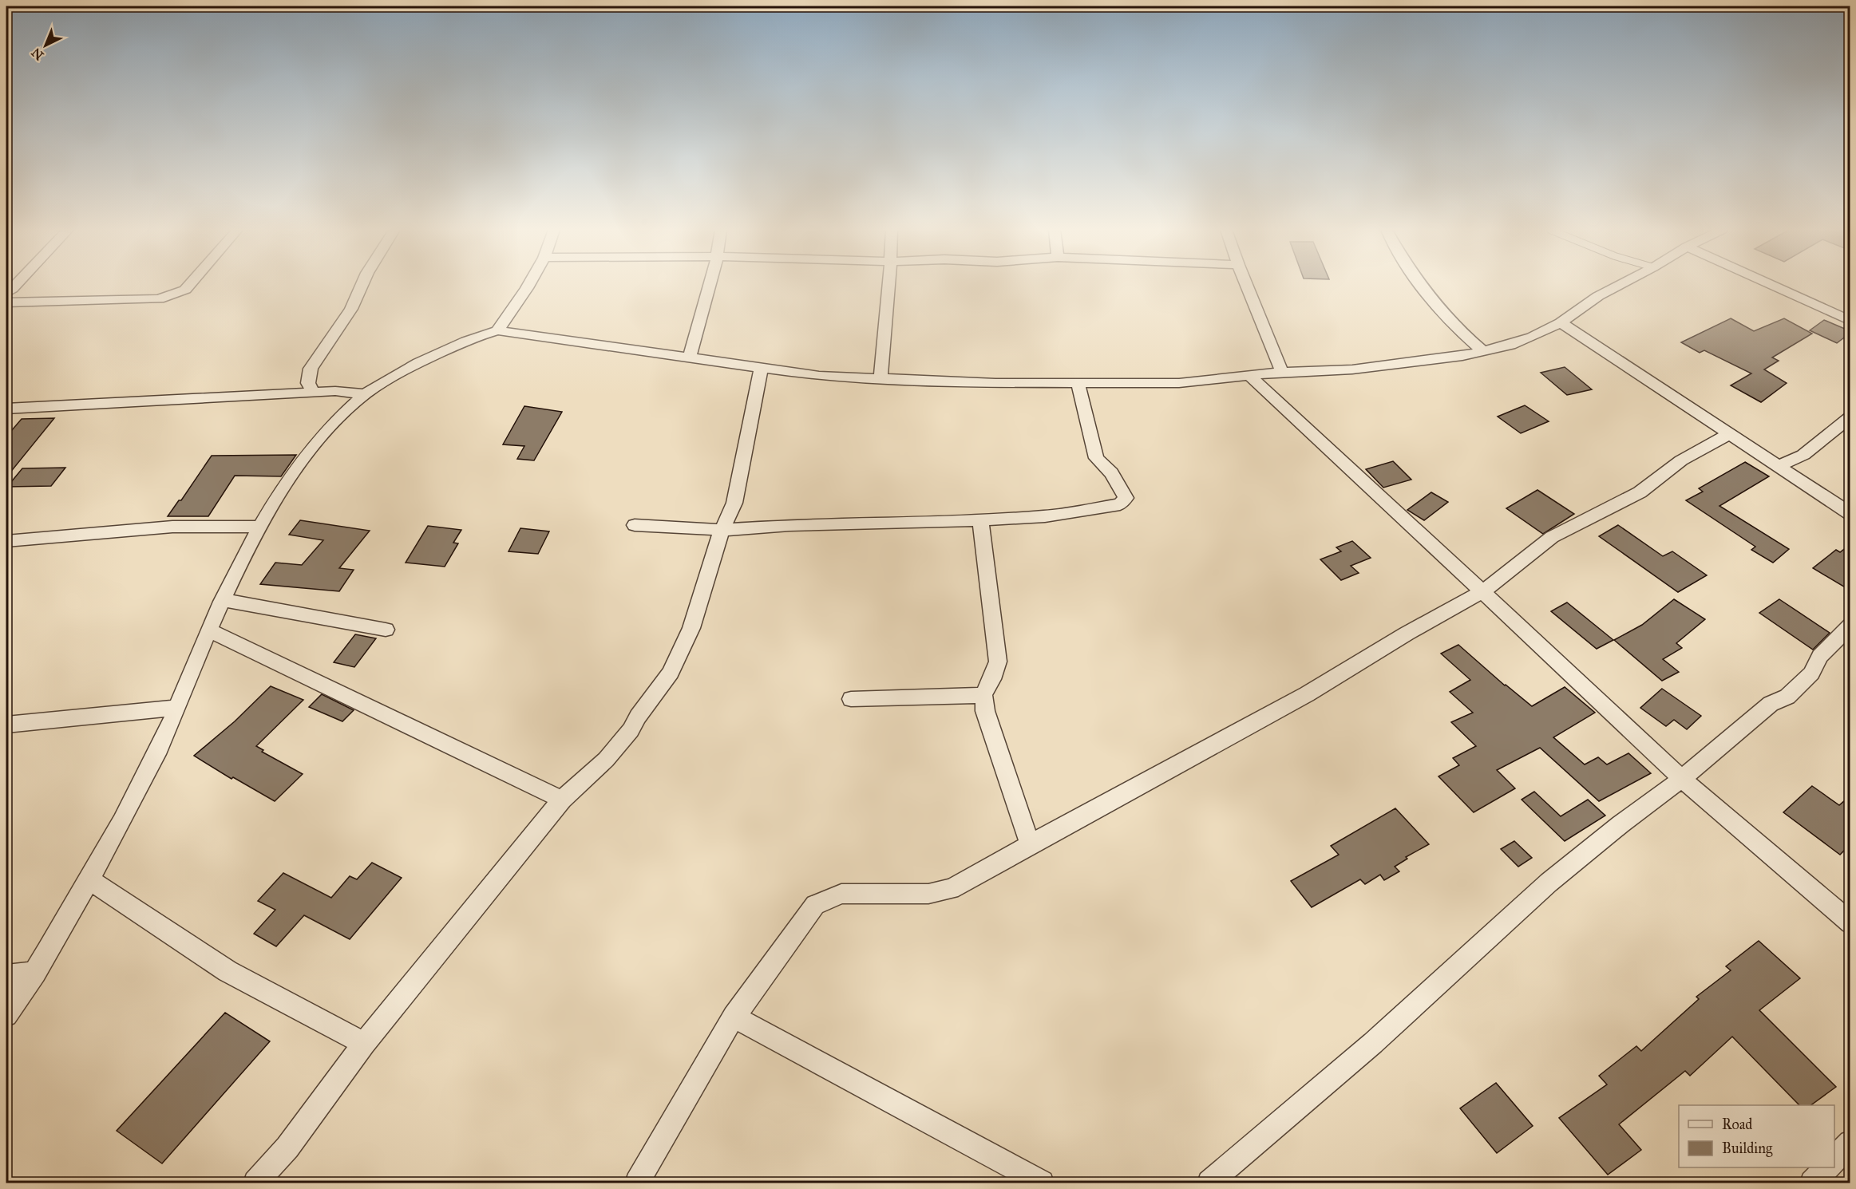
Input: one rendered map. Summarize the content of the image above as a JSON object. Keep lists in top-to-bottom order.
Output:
{
  "legend": ["Road", "Building"],
  "north": "bottom left"
}
